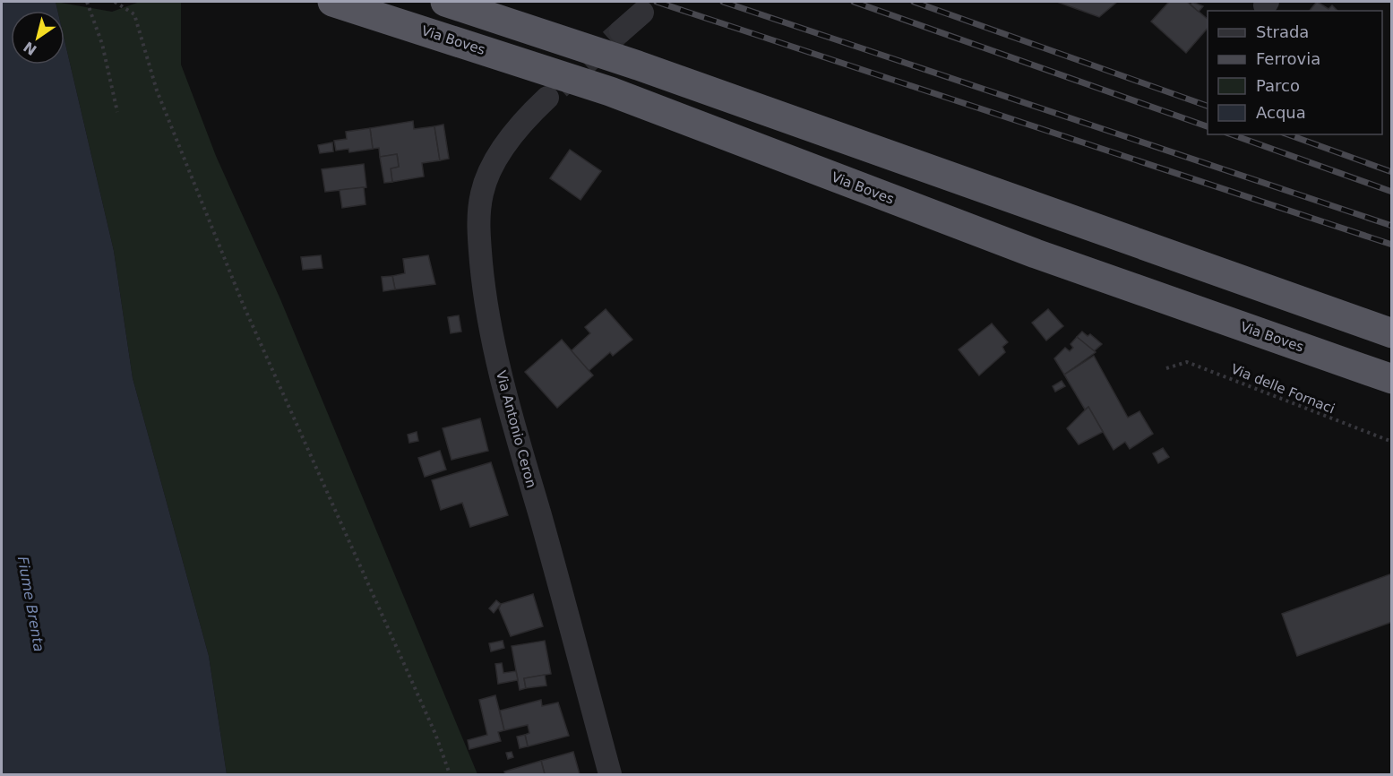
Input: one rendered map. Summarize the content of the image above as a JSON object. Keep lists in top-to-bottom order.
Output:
{
  "streets": {
    "highway": ["Via Boves"],
    "street": ["Via Antonio Ceron"],
    "path": ["Via delle Fornaci"]
  },
  "water": ["Fiume Brenta"],
  "legend": [
    "Strada",
    "Ferrovia",
    "Parco",
    "Acqua"
  ],
  "north": "bottom left"
}
